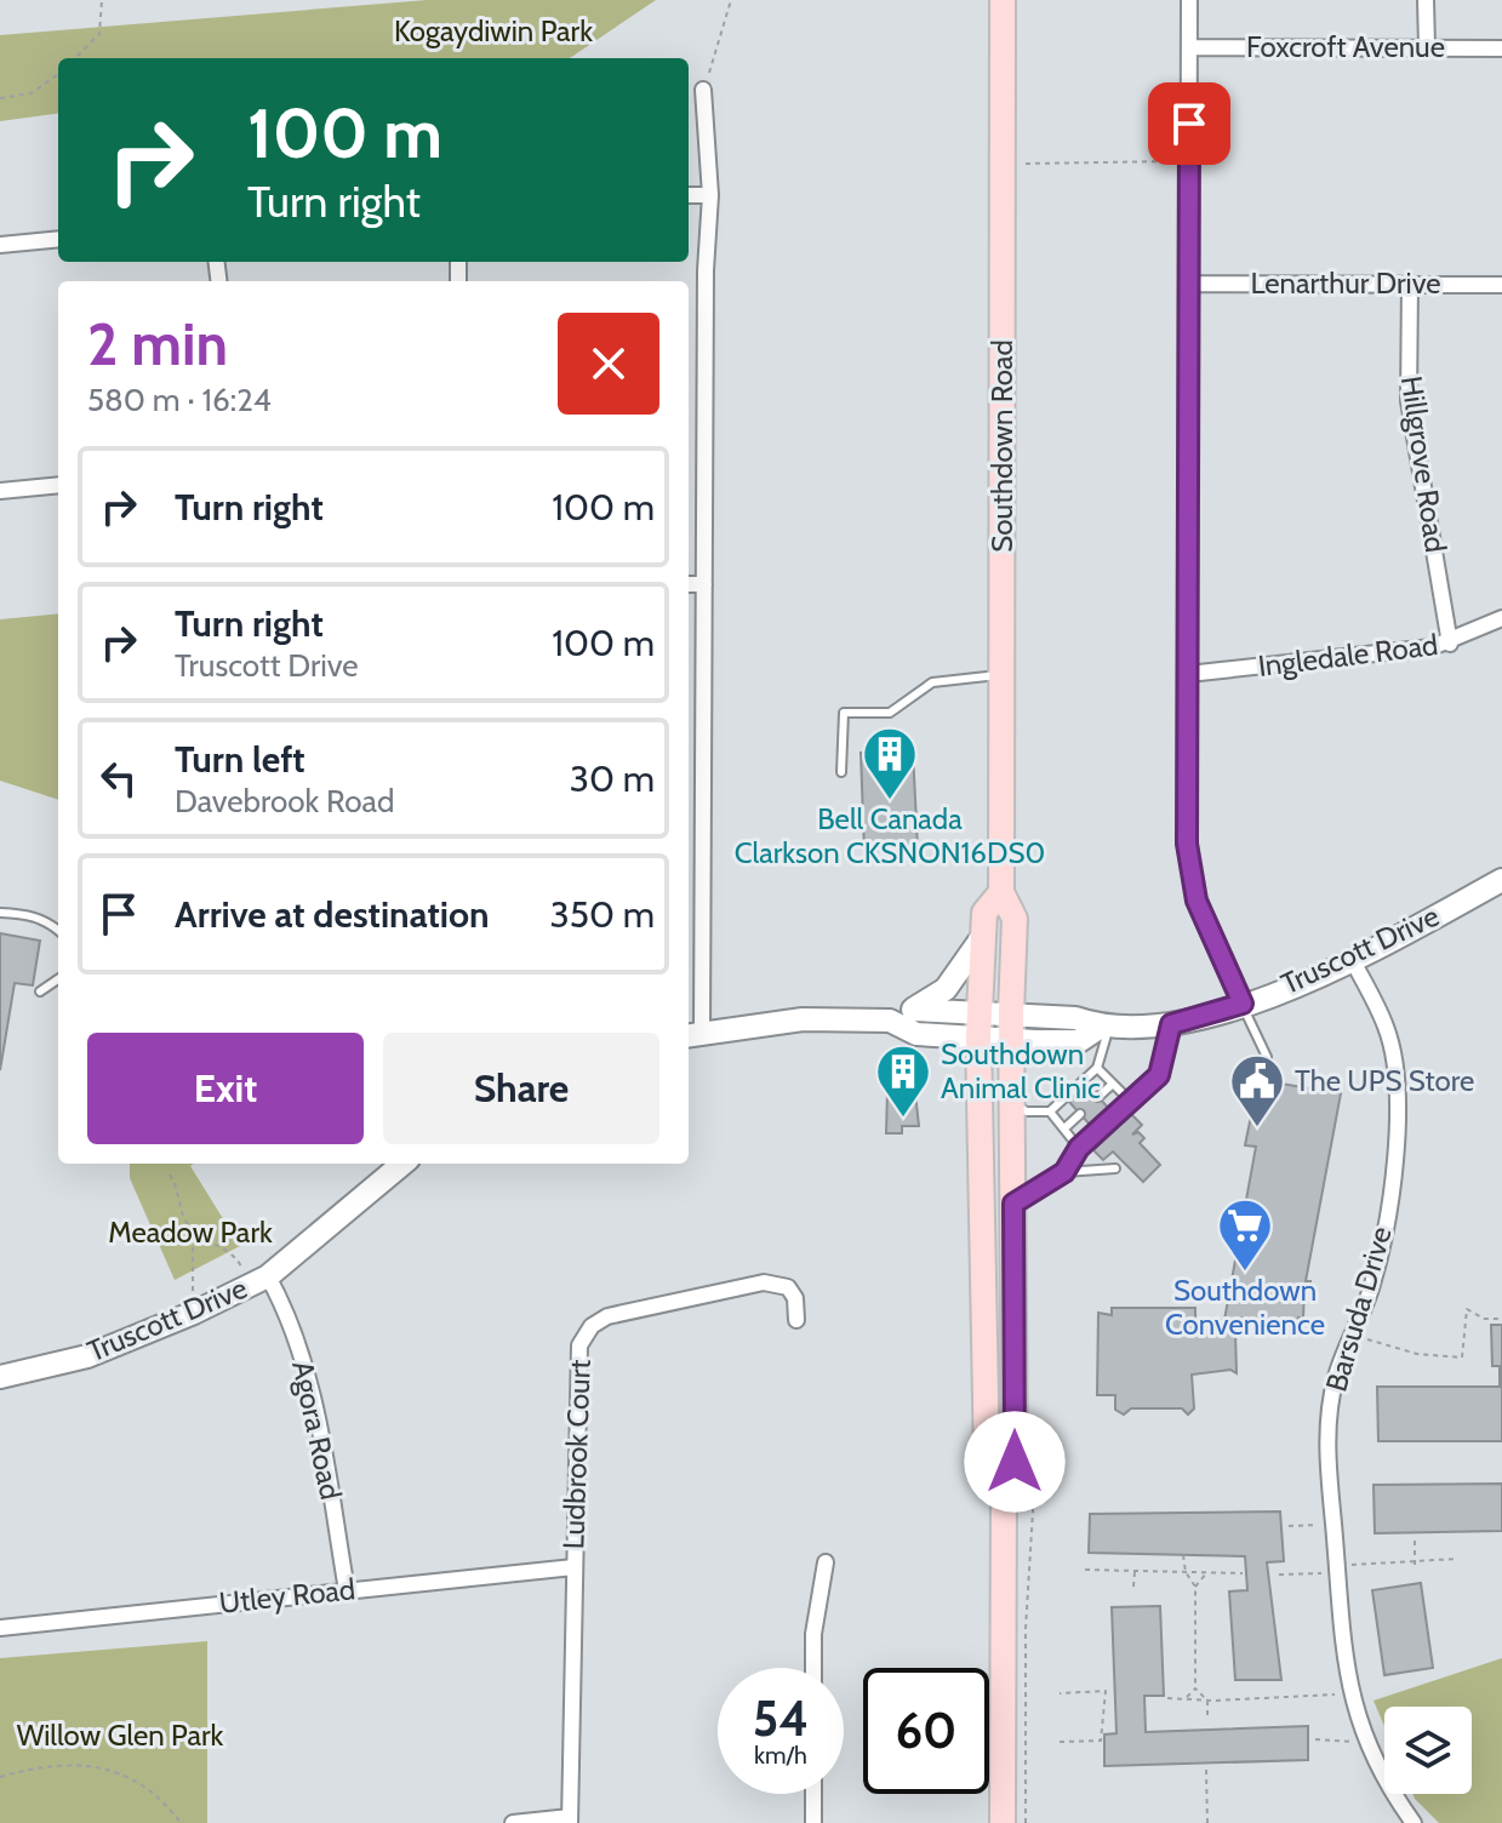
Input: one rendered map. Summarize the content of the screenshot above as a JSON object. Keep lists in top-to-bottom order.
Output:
{
  "streets": {
    "main road": ["Southdown Road"],
    "street": [
      "Foxcroft Avenue",
      "Lenarthur Drive",
      "Hillgrove Road",
      "Ingledale Road",
      "Truscott Drive",
      "Barsuda Drive",
      "Agora Road",
      "Ludbrook Court",
      "Utley Road"
    ]
  },
  "crossings": [
    ["Lenarthur Drive", "Hillgrove Road"],
    ["Southdown Road", "Truscott Drive"],
    ["Hillgrove Road", "Ingledale Road"],
    ["Truscott Drive", "Barsuda Drive"],
    ["Truscott Drive", "Agora Road"],
    ["Agora Road", "Utley Road"],
    ["Ludbrook Court", "Utley Road"]
  ],
  "parks": ["Kogaydiwin Park", "Meadow Park", "Willow Glen Park"],
  "places": {
    "building": ["Bell Canada Clarkson CKSNON16DS0", "Southdown Animal Clinic"],
    "public building": ["The UPS Store"],
    "supermarket": ["Southdown Convenience"]
  },
  "page": {
    "turn": ["100 m", "Turn right"],
    "heading": ["2 min", "580 m · 16:24"],
    "list": [
      {
        "name": "Turn right",
        "value": "100 m"
      },
      {
        "name": "Turn right",
        "note": "Truscott Drive",
        "value": "100 m"
      },
      {
        "name": "Turn left",
        "note": "Davebrook Road",
        "value": "30 m"
      },
      {
        "name": "Arrive at destination",
        "value": "350 m"
      }
    ],
    "buttons": ["Exit", "Share"],
    "speed": "54 km/h",
    "limit": "60"
  }
}
